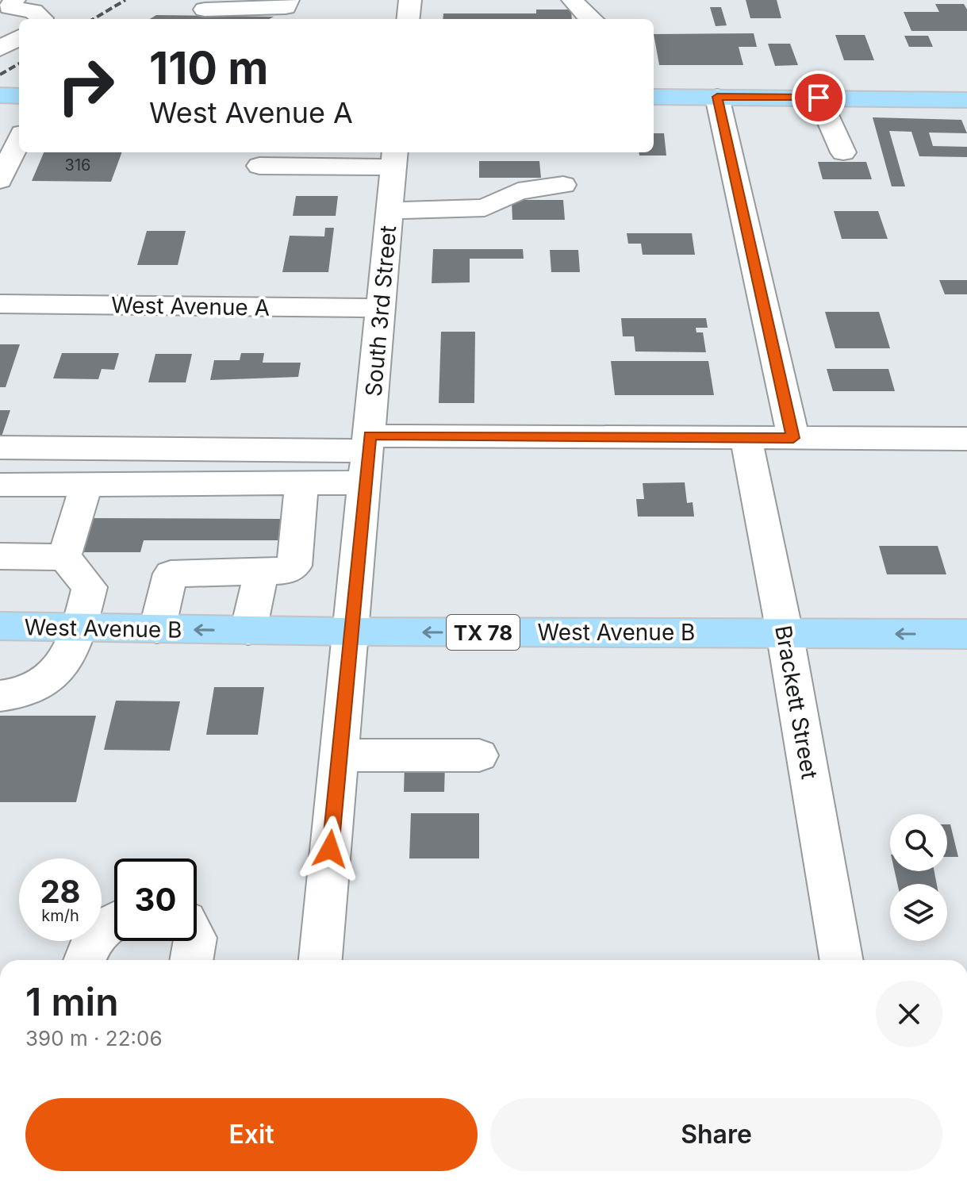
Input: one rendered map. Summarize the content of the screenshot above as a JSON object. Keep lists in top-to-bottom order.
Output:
{
  "streets": {
    "main road": ["West Avenue B", "TX 78"],
    "street": ["West Avenue A", "South 3rd Street", "Brackett Street"]
  },
  "crossings": [
    ["West Avenue A", "South 3rd Street"],
    ["South 3rd Street", "West Avenue B"],
    ["West Avenue B", "Brackett Street"]
  ],
  "one_way": ["West Avenue B"],
  "house_numbers": ["316"],
  "page": {
    "turn": ["110 m", "West Avenue A"],
    "speed": "28 km/h",
    "limit": "30",
    "heading": ["1 min", "390 m · 22:06"],
    "buttons": ["Exit", "Share"]
  }
}
